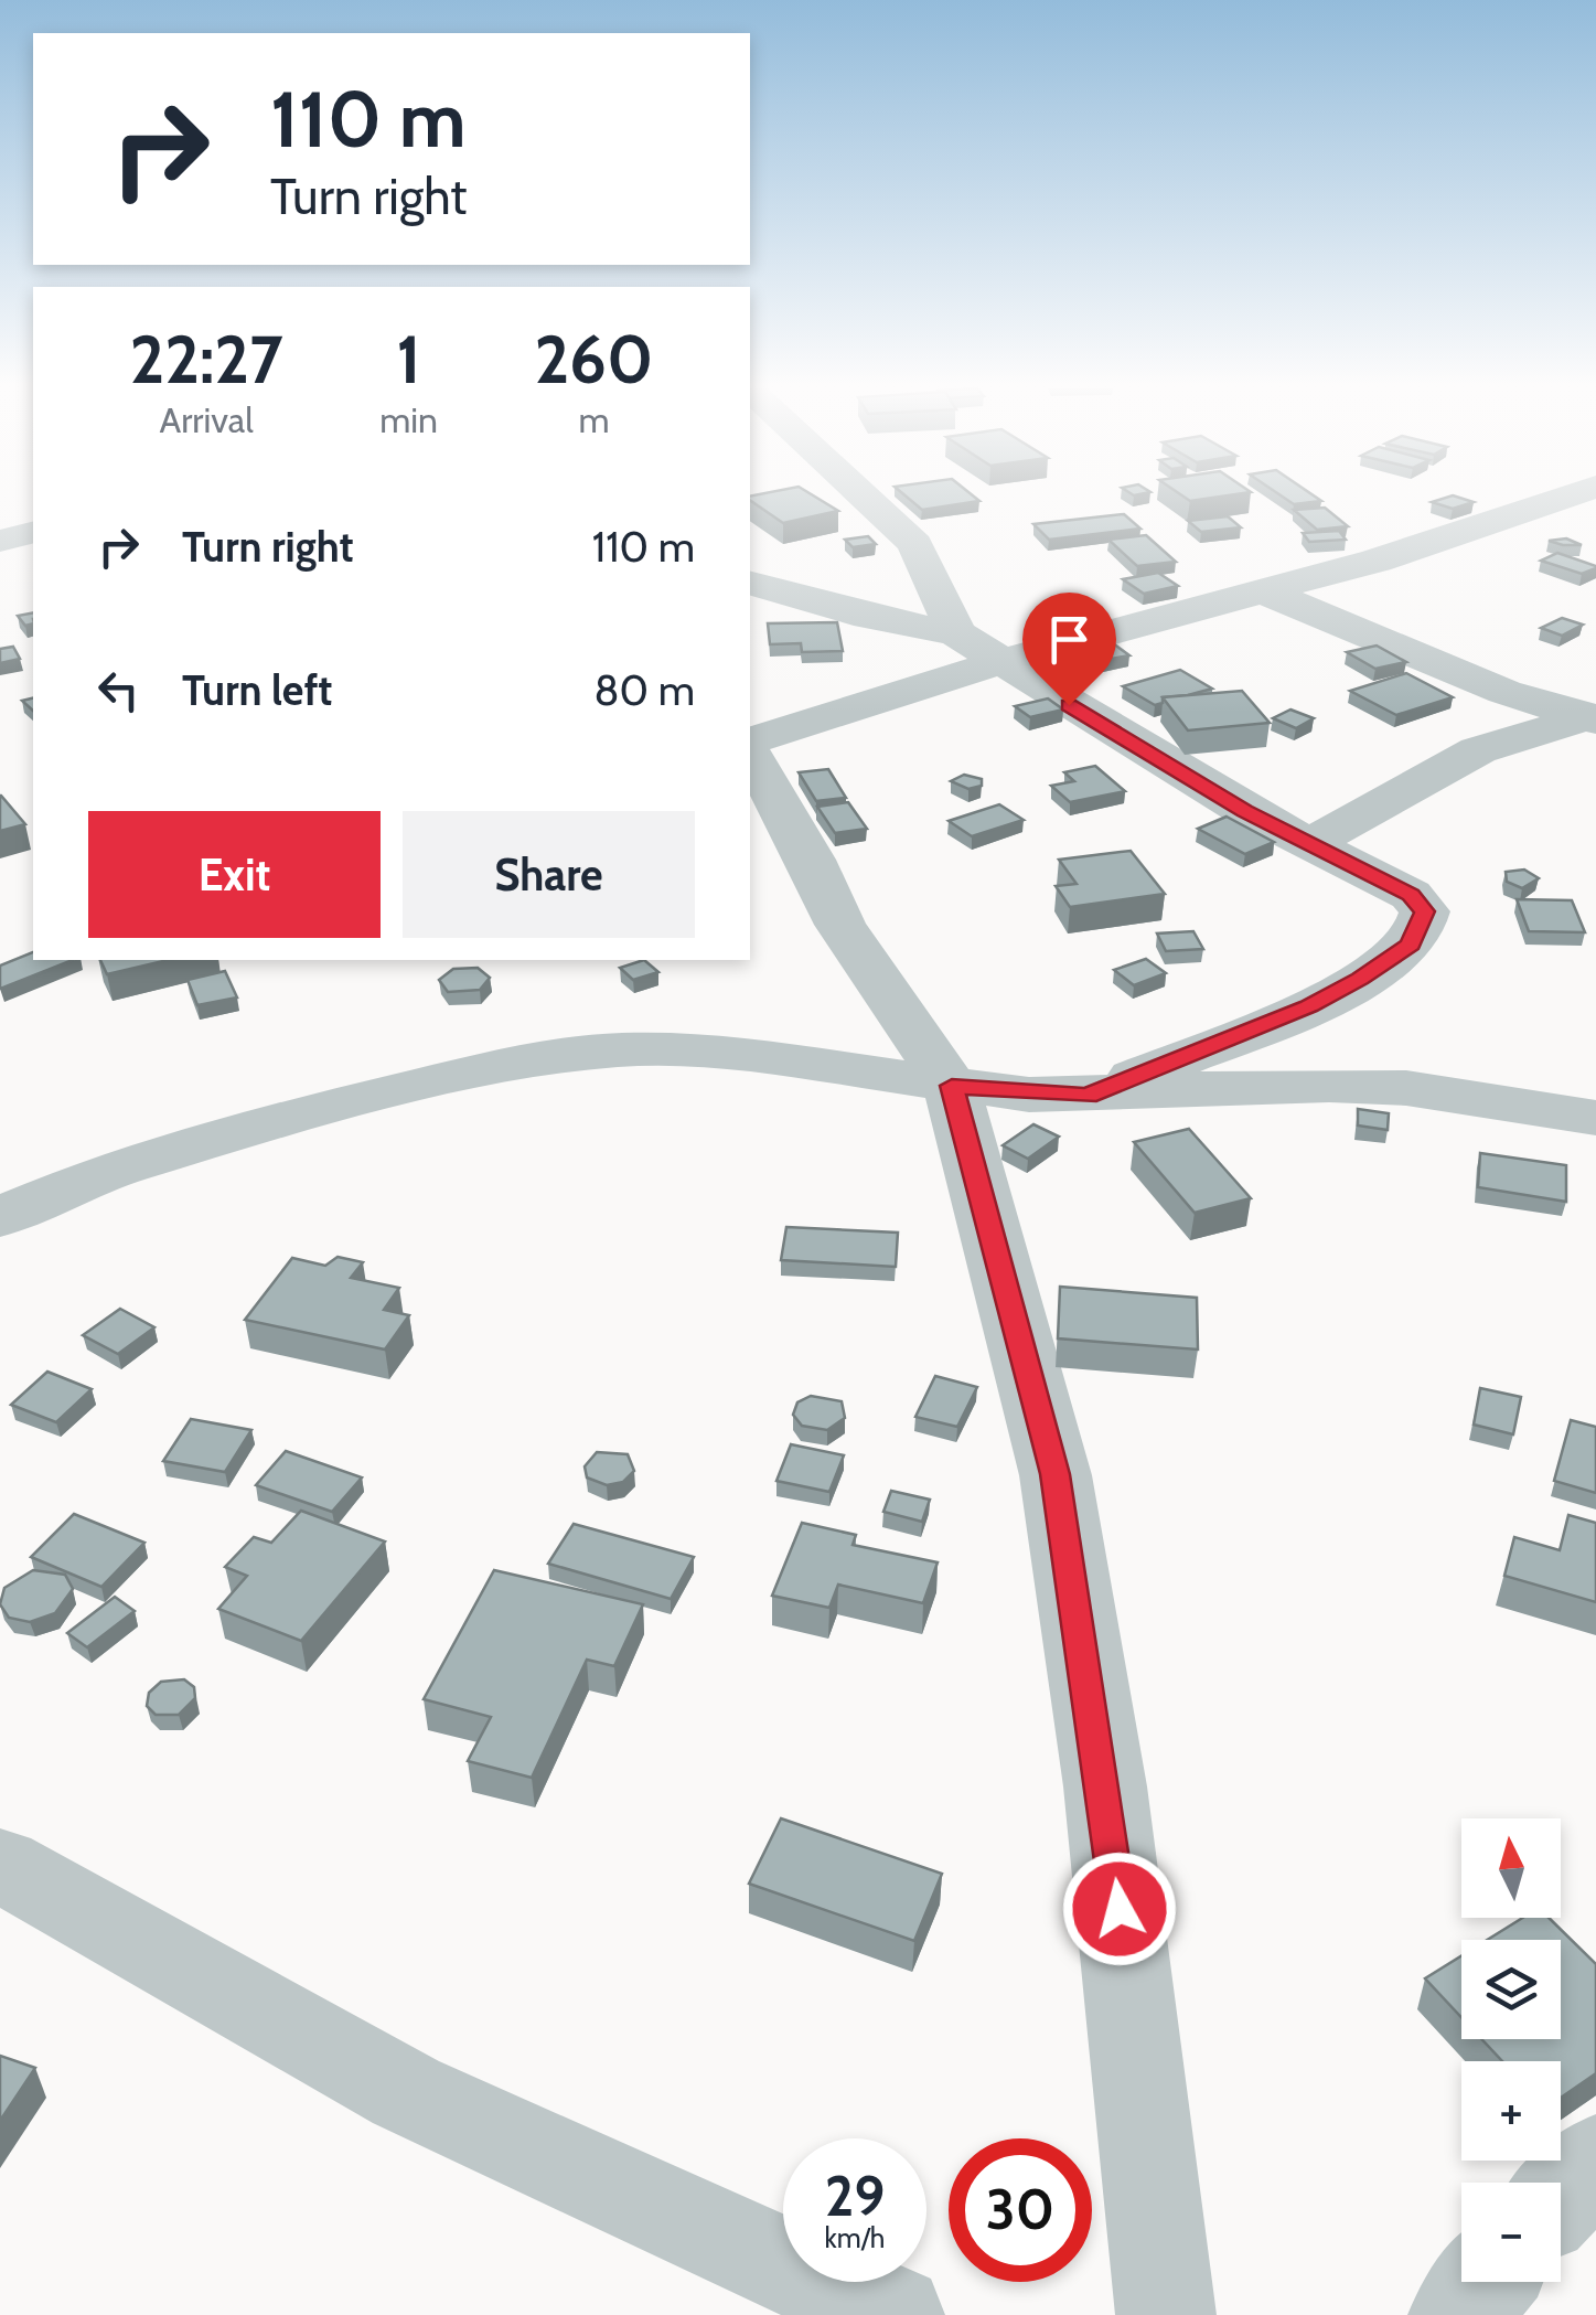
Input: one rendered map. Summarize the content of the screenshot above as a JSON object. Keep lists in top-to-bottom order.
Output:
{
  "north": "top",
  "page": {
    "turn": ["110 m", "Turn right"],
    "eta": [
      "22:27",
      "Arrival",
      "1",
      "min",
      "260",
      "m"
    ],
    "list": [
      {
        "name": "Turn right",
        "value": "110 m"
      },
      {
        "name": "Turn left",
        "value": "80 m"
      }
    ],
    "buttons": ["Exit", "Share"],
    "map_buttons": ["+", "−"],
    "speed": "29 km/h",
    "limit": "30"
  }
}
